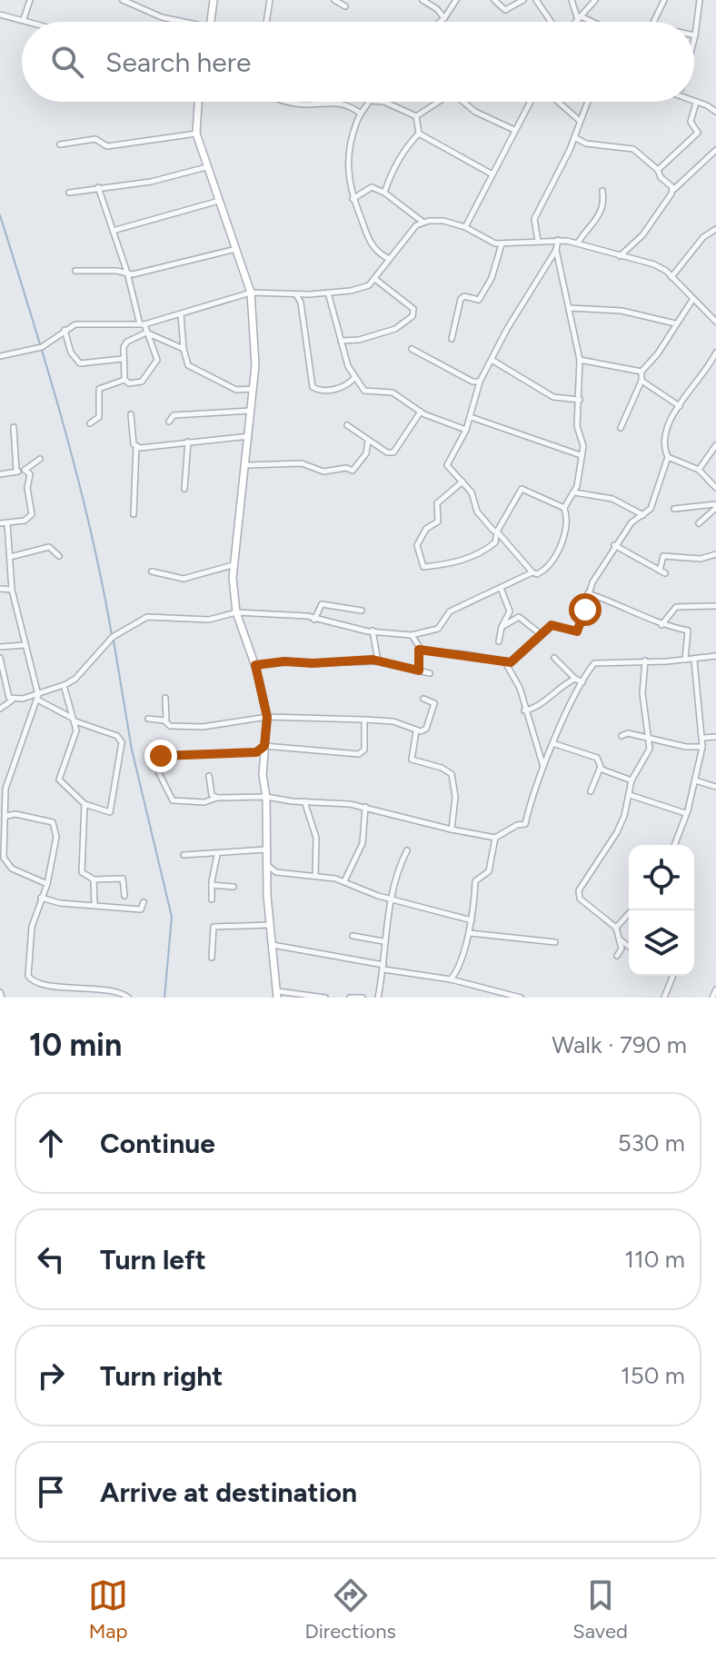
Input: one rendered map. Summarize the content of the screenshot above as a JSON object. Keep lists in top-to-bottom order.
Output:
{
  "page": {
    "search": "Search here",
    "heading": ["10 min", "Walk · 790 m"],
    "list": [
      ["Continue", "530 m"],
      ["Turn left", "110 m"],
      ["Turn right", "150 m"],
      "Arrive at destination"
    ],
    "nav": ["Map", "Directions", "Saved"]
  }
}
